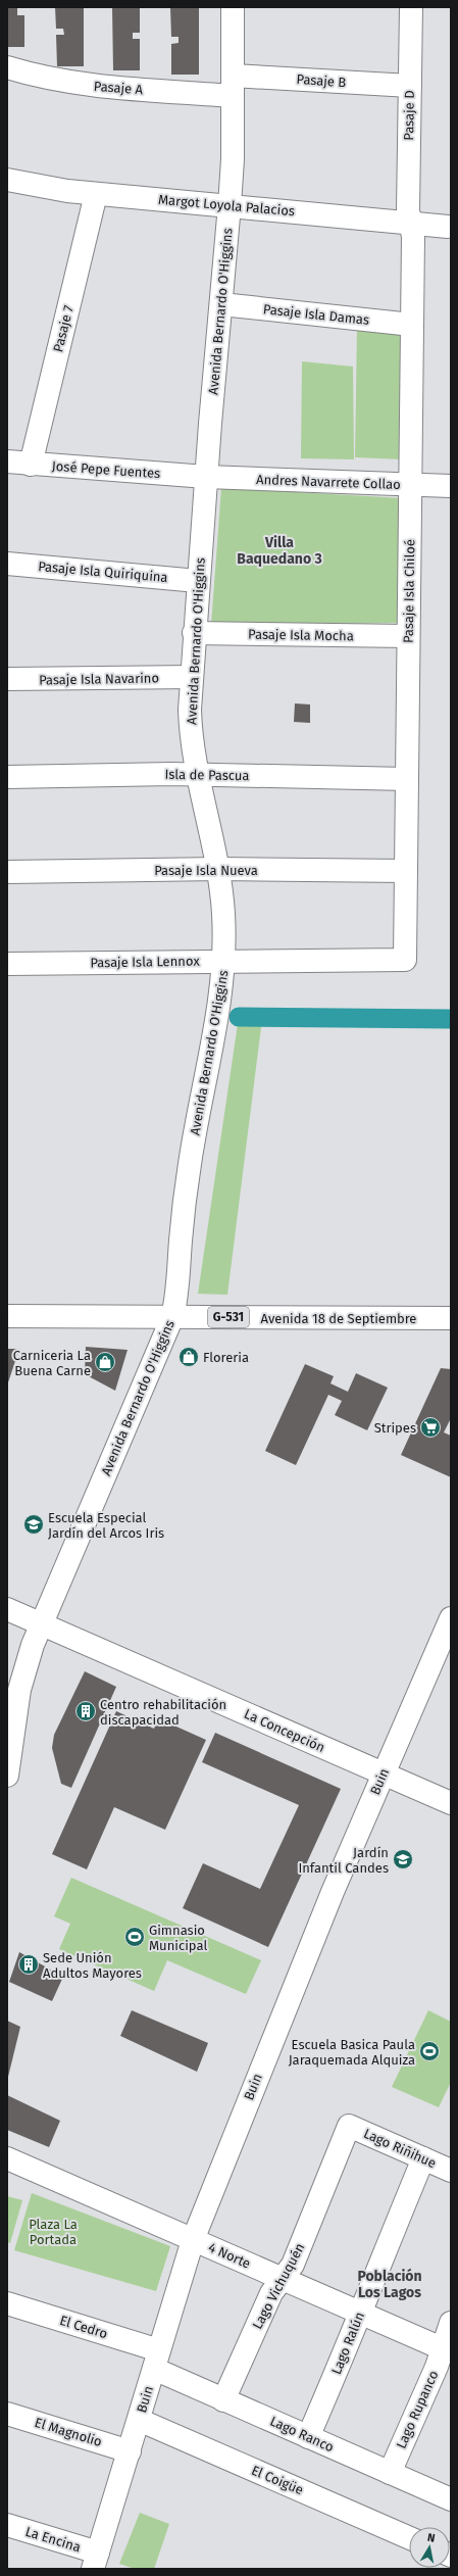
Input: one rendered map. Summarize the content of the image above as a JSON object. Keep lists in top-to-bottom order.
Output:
{
  "streets": {
    "street": [
      "Pasaje B",
      "Pasaje A",
      "Pasaje D",
      "Margot Loyola Palacios",
      "Avenida Bernardo O'Higgins",
      "Pasaje Isla Damas",
      "Pasaje 7",
      "José Pepe Fuentes",
      "Andres Navarrete Collao",
      "Pasaje Isla Quiriquina",
      "Pasaje Isla Chiloé",
      "Pasaje Isla Mocha",
      "Pasaje Isla Navarino",
      "Isla de Pascua",
      "Pasaje Isla Nueva",
      "Pasaje Isla Lennox",
      "G-531",
      "Avenida 18 de Septiembre",
      "La Concepción",
      "Buin",
      "Lago Riñihue",
      "4 Norte",
      "Lago Vichuquén",
      "El Cedro",
      "Lago Ralún",
      "Lago Rupanco",
      "El Magnolio",
      "Lago Ranco",
      "El Coigüe",
      "La Encina"
    ]
  },
  "crossings": [
    ["Pasaje B", "Pasaje A"],
    ["Pasaje B", "Pasaje D"],
    ["Pasaje B", "Avenida Bernardo O'Higgins"],
    ["Pasaje A", "Avenida Bernardo O'Higgins"],
    ["Pasaje D", "Margot Loyola Palacios"],
    ["Pasaje D", "Pasaje Isla Chiloé"],
    ["Margot Loyola Palacios", "Avenida Bernardo O'Higgins"],
    ["Margot Loyola Palacios", "Pasaje 7"],
    ["Margot Loyola Palacios", "Pasaje Isla Chiloé"],
    ["Avenida Bernardo O'Higgins", "Pasaje Isla Damas"],
    ["Avenida Bernardo O'Higgins", "José Pepe Fuentes"],
    ["Avenida Bernardo O'Higgins", "Andres Navarrete Collao"],
    ["Avenida Bernardo O'Higgins", "Pasaje Isla Quiriquina"],
    ["Avenida Bernardo O'Higgins", "Pasaje Isla Mocha"],
    ["Avenida Bernardo O'Higgins", "Pasaje Isla Navarino"],
    ["Avenida Bernardo O'Higgins", "Isla de Pascua"],
    ["Avenida Bernardo O'Higgins", "Pasaje Isla Nueva"],
    ["Avenida Bernardo O'Higgins", "Pasaje Isla Lennox"],
    ["Avenida Bernardo O'Higgins", "Avenida 18 de Septiembre"],
    ["Avenida Bernardo O'Higgins", "La Concepción"],
    ["Pasaje Isla Damas", "Pasaje Isla Chiloé"],
    ["Pasaje 7", "José Pepe Fuentes"],
    ["José Pepe Fuentes", "Andres Navarrete Collao"],
    ["Andres Navarrete Collao", "Pasaje Isla Chiloé"],
    ["Pasaje Isla Chiloé", "Pasaje Isla Mocha"],
    ["Pasaje Isla Chiloé", "Isla de Pascua"],
    ["Pasaje Isla Chiloé", "Pasaje Isla Nueva"],
    ["Pasaje Isla Chiloé", "Pasaje Isla Lennox"],
    ["La Concepción", "Buin"],
    ["Buin", "4 Norte"],
    ["Buin", "El Cedro"],
    ["Buin", "El Magnolio"],
    ["Buin", "Lago Ranco"],
    ["Buin", "El Coigüe"],
    ["Buin", "La Encina"],
    ["Lago Riñihue", "Lago Vichuquén"],
    ["Lago Riñihue", "Lago Ralún"],
    ["4 Norte", "Lago Vichuquén"],
    ["4 Norte", "Lago Ralún"],
    ["4 Norte", "Lago Rupanco"],
    ["Lago Vichuquén", "Lago Ranco"],
    ["El Cedro", "Lago Ranco"],
    ["Lago Ralún", "Lago Ranco"],
    ["Lago Rupanco", "Lago Ranco"]
  ],
  "districts": ["Villa Baquedano 3", "Población Los Lagos"],
  "parks": ["Plaza La Portada"],
  "places": {
    "shop": ["Floreria", "Carniceria La Buena Carne"],
    "supermarket": ["Stripes"],
    "school or university": ["Escuela Especial Jardín del Arcos Iris", "Jardín Infantil Candes"],
    "building": ["Centro rehabilitación discapacidad", "Sede Unión Adultos Mayores"],
    "sports": ["Gimnasio Municipal", "Escuela Basica Paula Jaraquemada Alquiza"]
  },
  "north": "top"
}
